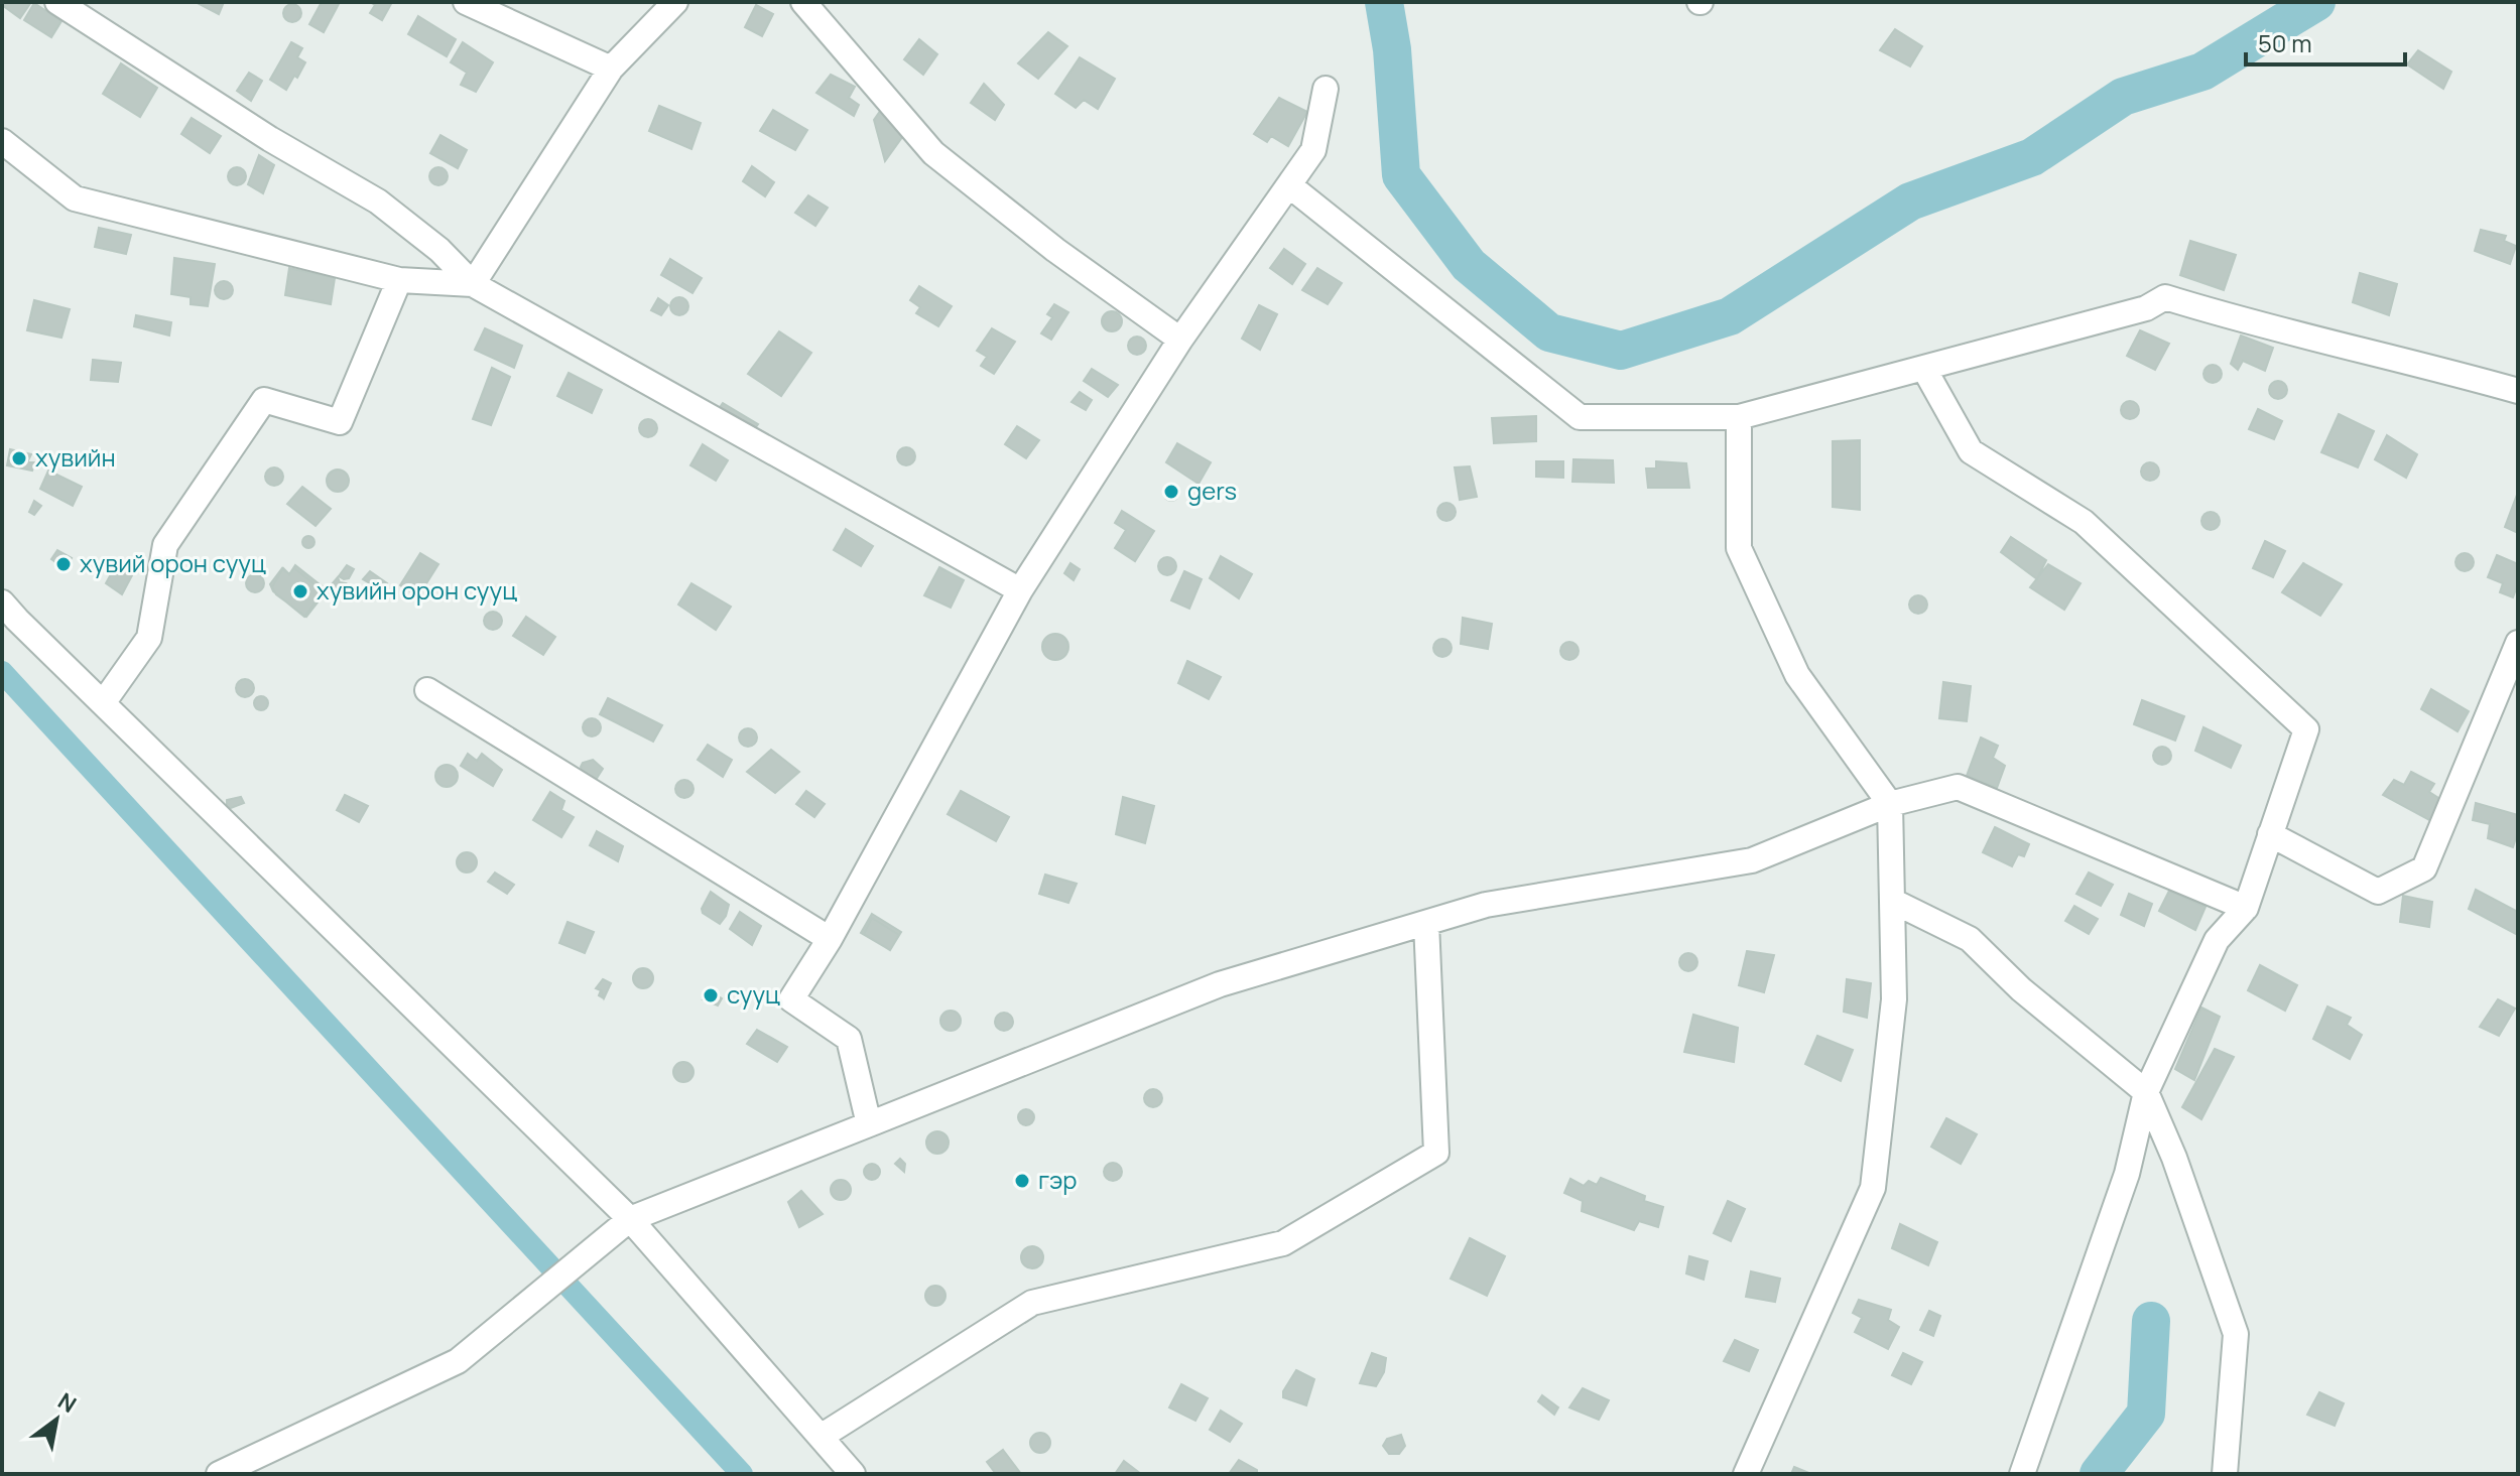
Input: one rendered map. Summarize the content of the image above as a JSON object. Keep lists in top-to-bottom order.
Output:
{
  "places": [
    "хувийн",
    "gers",
    "хувий орон сууц",
    "хувийн орон сууц",
    "сууц",
    "гэр"
  ],
  "scale_bar": "50 m",
  "north": "top right"
}
